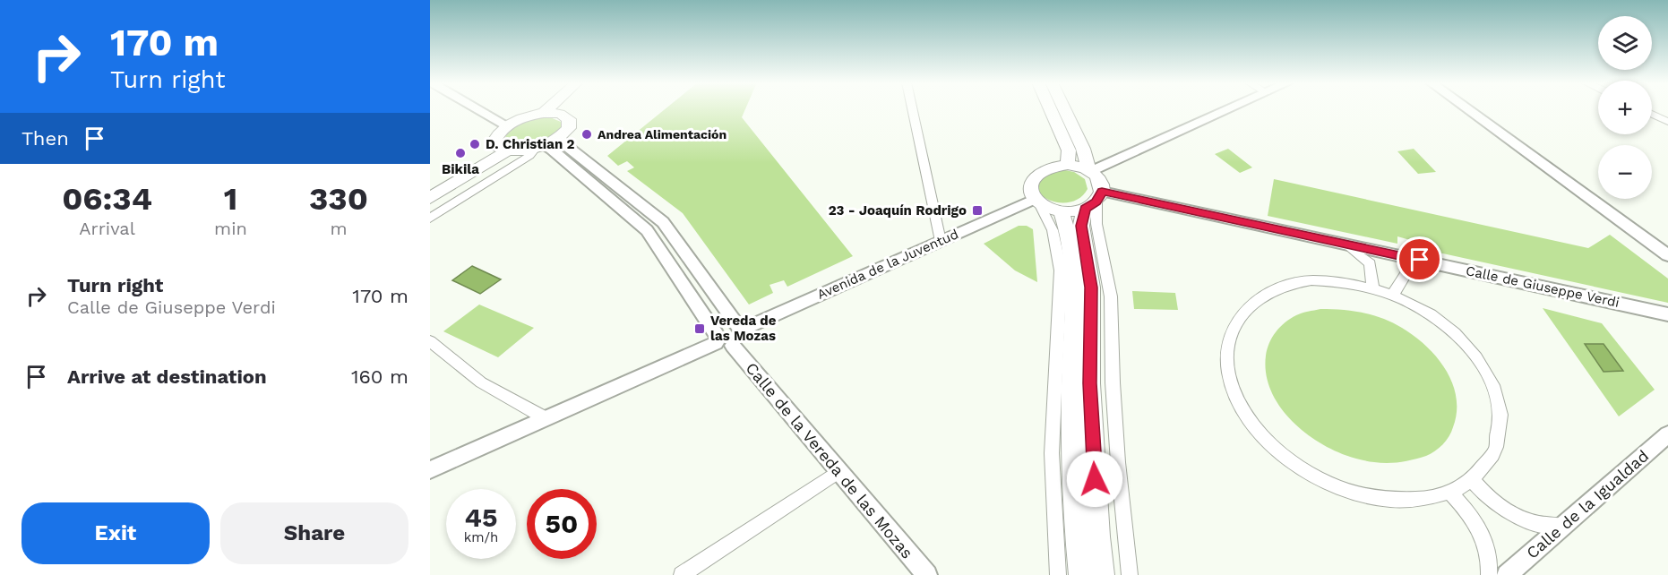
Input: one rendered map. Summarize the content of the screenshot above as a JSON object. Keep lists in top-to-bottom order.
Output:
{
  "streets": {
    "street": [
      "Avenida de la Juventud",
      "Calle de Giuseppe Verdi",
      "Calle de la Vereda de las Mozas",
      "Calle de la Igualdad"
    ]
  },
  "crossings": [
    ["Avenida de la Juventud", "Calle de Giuseppe Verdi"]
  ],
  "places": {
    "other": ["Andrea Alimentación", "D. Christian 2", "Bikila"],
    "transit": ["23 - Joaquín Rodrigo", "Vereda de las Mozas"]
  },
  "page": {
    "turn": ["170 m", "Turn right"],
    "map_buttons": ["+", "−"],
    "then": "Then",
    "eta": [
      "06:34",
      "Arrival",
      "1",
      "min",
      "330",
      "m"
    ],
    "list": [
      {
        "name": "Turn right",
        "note": "Calle de Giuseppe Verdi",
        "value": "170 m"
      },
      {
        "name": "Arrive at destination",
        "value": "160 m"
      }
    ],
    "speed": "45 km/h",
    "limit": "50",
    "buttons": ["Exit", "Share"]
  }
}
